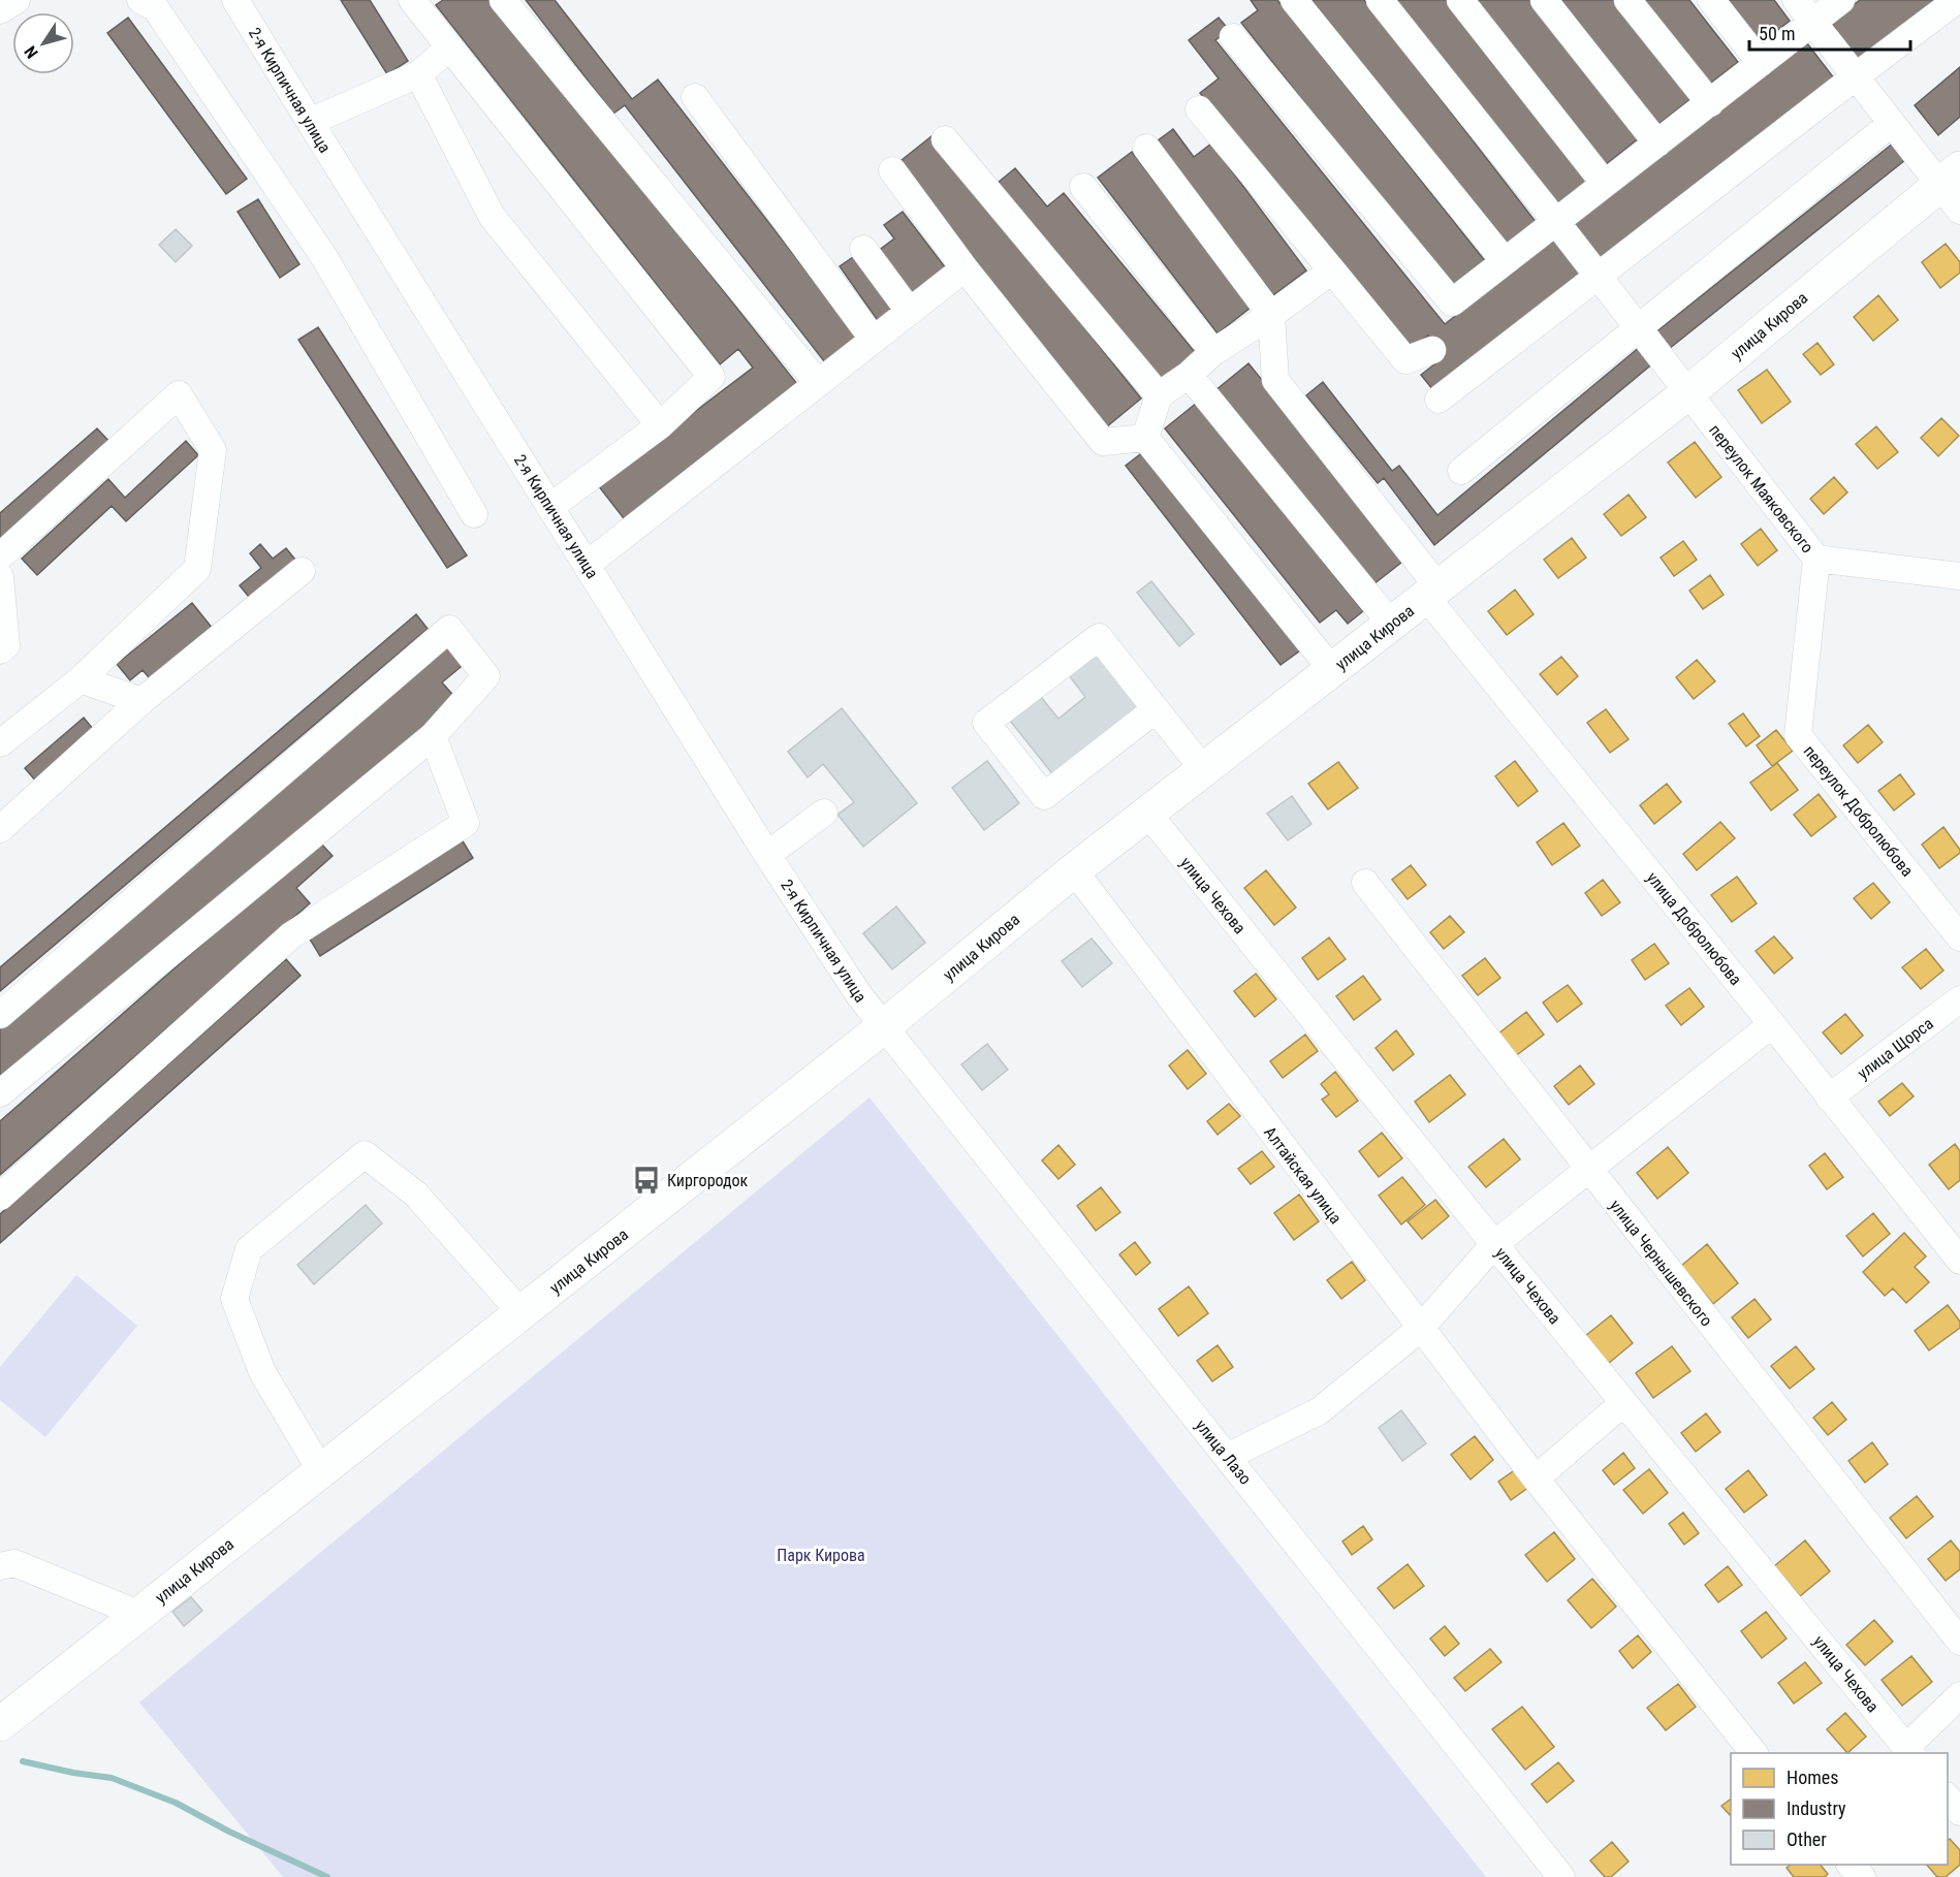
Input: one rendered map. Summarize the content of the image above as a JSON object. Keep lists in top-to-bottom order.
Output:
{
  "streets": {
    "main road": ["улица Кирова"],
    "street": [
      "2-я Кирпичная улица",
      "переулок Маяковского",
      "переулок Добролюбова",
      "улица Чехова",
      "улица Добролюбова",
      "улица Щорса",
      "Алтайская улица",
      "улица Чернышевского",
      "улица Лазо"
    ]
  },
  "crossings": [
    ["2-я Кирпичная улица", "улица Кирова"],
    ["2-я Кирпичная улица", "улица Лазо"],
    ["улица Кирова", "переулок Маяковского"],
    ["улица Кирова", "улица Чехова"],
    ["улица Кирова", "улица Добролюбова"],
    ["улица Кирова", "Алтайская улица"],
    ["улица Кирова", "улица Лазо"],
    ["переулок Маяковского", "переулок Добролюбова"],
    ["улица Добролюбова", "улица Щорса"]
  ],
  "parks": ["Парк Кирова"],
  "places": {
    "bus stop": ["Киргородок"]
  },
  "legend": ["Homes", "Industry", "Other"],
  "scale_bar": "50 m",
  "north": "bottom left"
}
